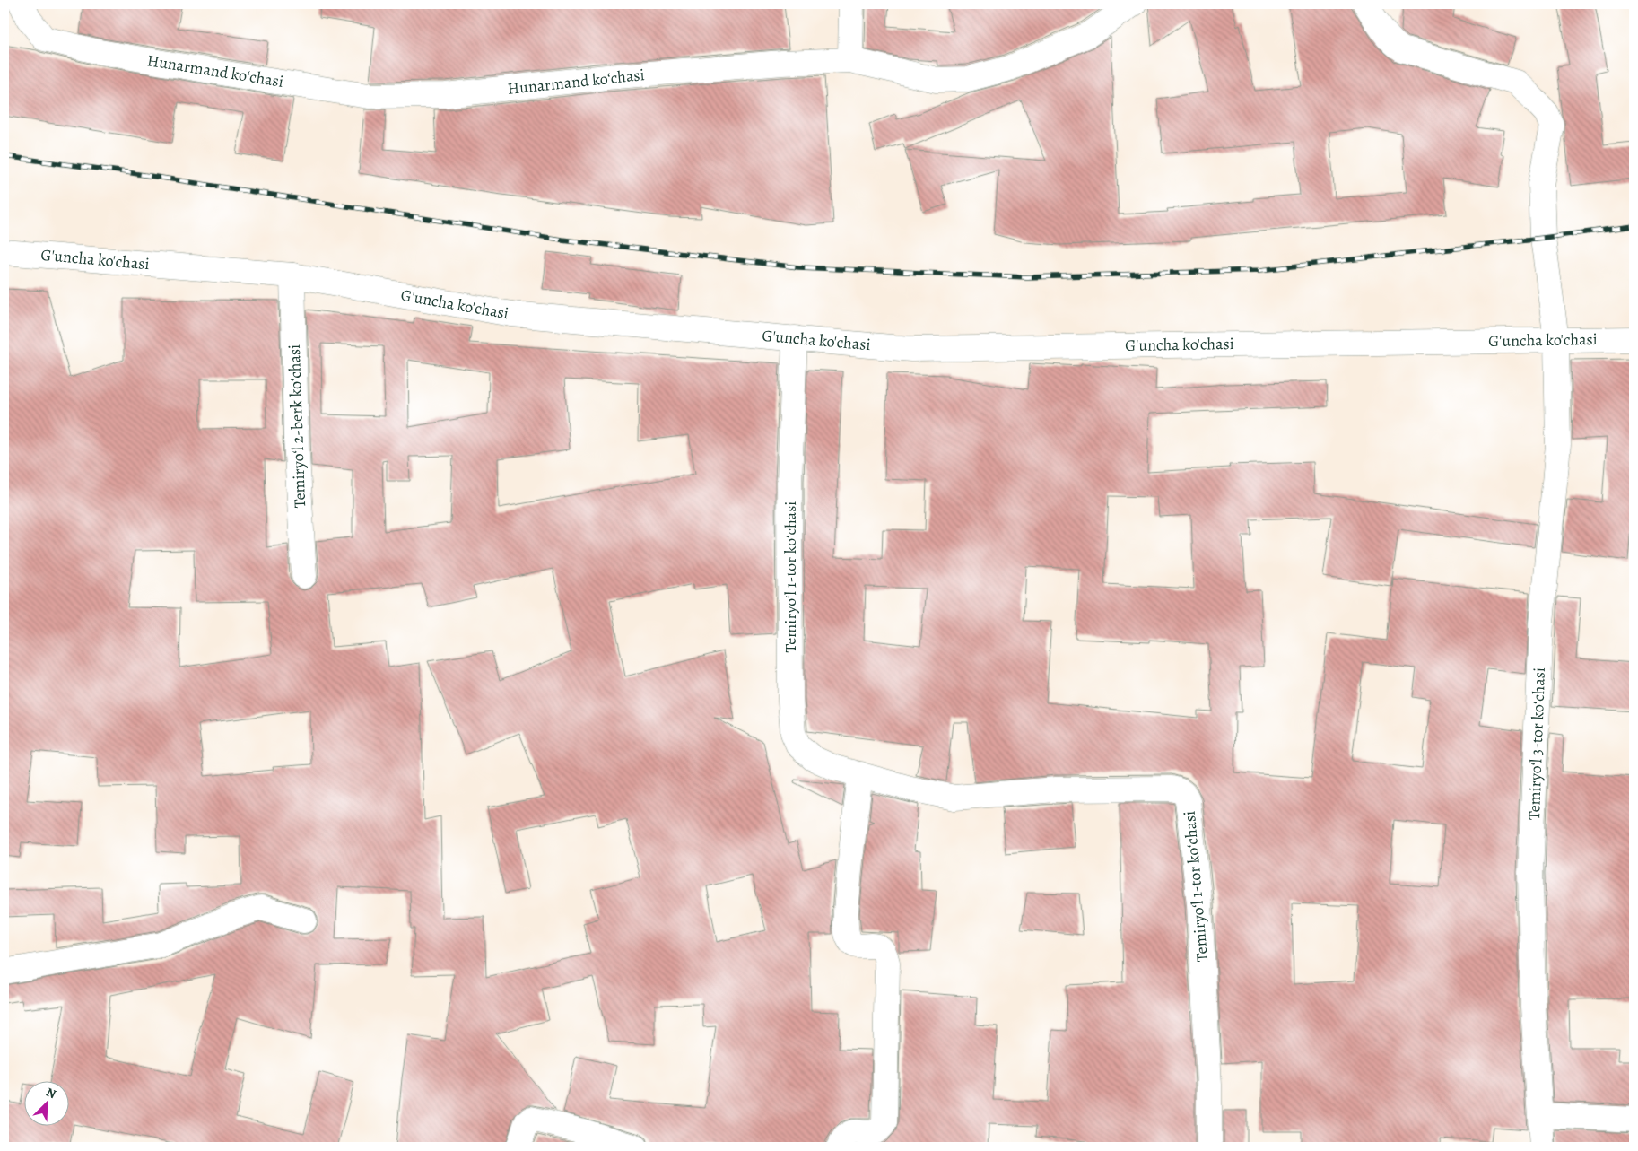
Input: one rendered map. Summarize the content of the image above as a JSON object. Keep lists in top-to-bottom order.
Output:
{
  "streets": {
    "street": [
      "Hunarmand koʻchasi",
      "G'uncha ko'chasi",
      "Temiryoʻl 2-berk koʻchasi",
      "Temiryoʻl 1-tor koʻchasi",
      "Temiryoʻl 3-tor koʻchasi"
    ]
  },
  "crossings": [
    ["G'uncha ko'chasi", "Temiryoʻl 2-berk koʻchasi"],
    ["G'uncha ko'chasi", "Temiryoʻl 1-tor koʻchasi"],
    ["G'uncha ko'chasi", "Temiryoʻl 3-tor koʻchasi"]
  ],
  "north": "top right"
}
